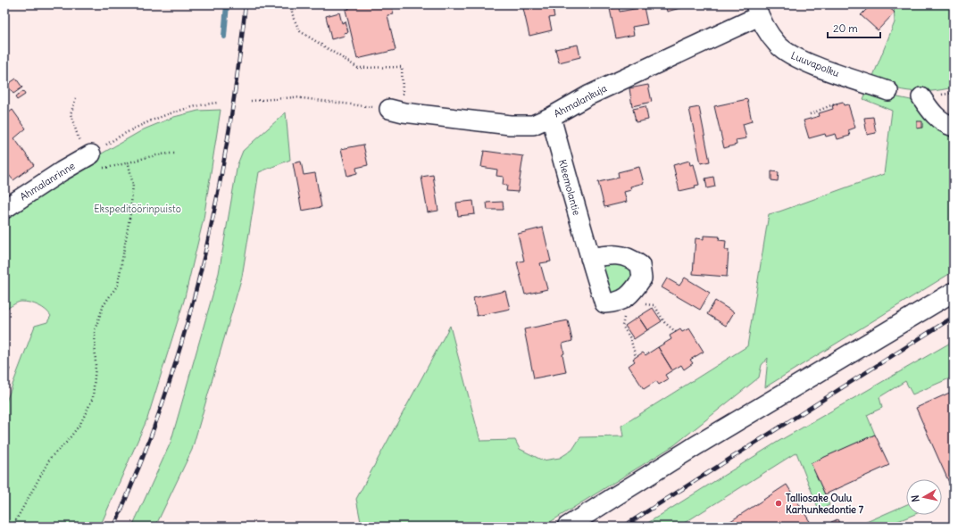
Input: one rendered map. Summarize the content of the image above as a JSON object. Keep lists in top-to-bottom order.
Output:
{
  "streets": {
    "street": [
      "Luuvapolku",
      "Ahmalankuja",
      "Ahmalanrinne",
      "Kleemolantie"
    ]
  },
  "crossings": [
    ["Luuvapolku", "Ahmalankuja"],
    ["Ahmalankuja", "Kleemolantie"]
  ],
  "parks": ["Ekspeditöörinpuisto"],
  "places": ["Talliosake Oulu Karhunkedontie 7"],
  "scale_bar": "20 m",
  "north": "left"
}
